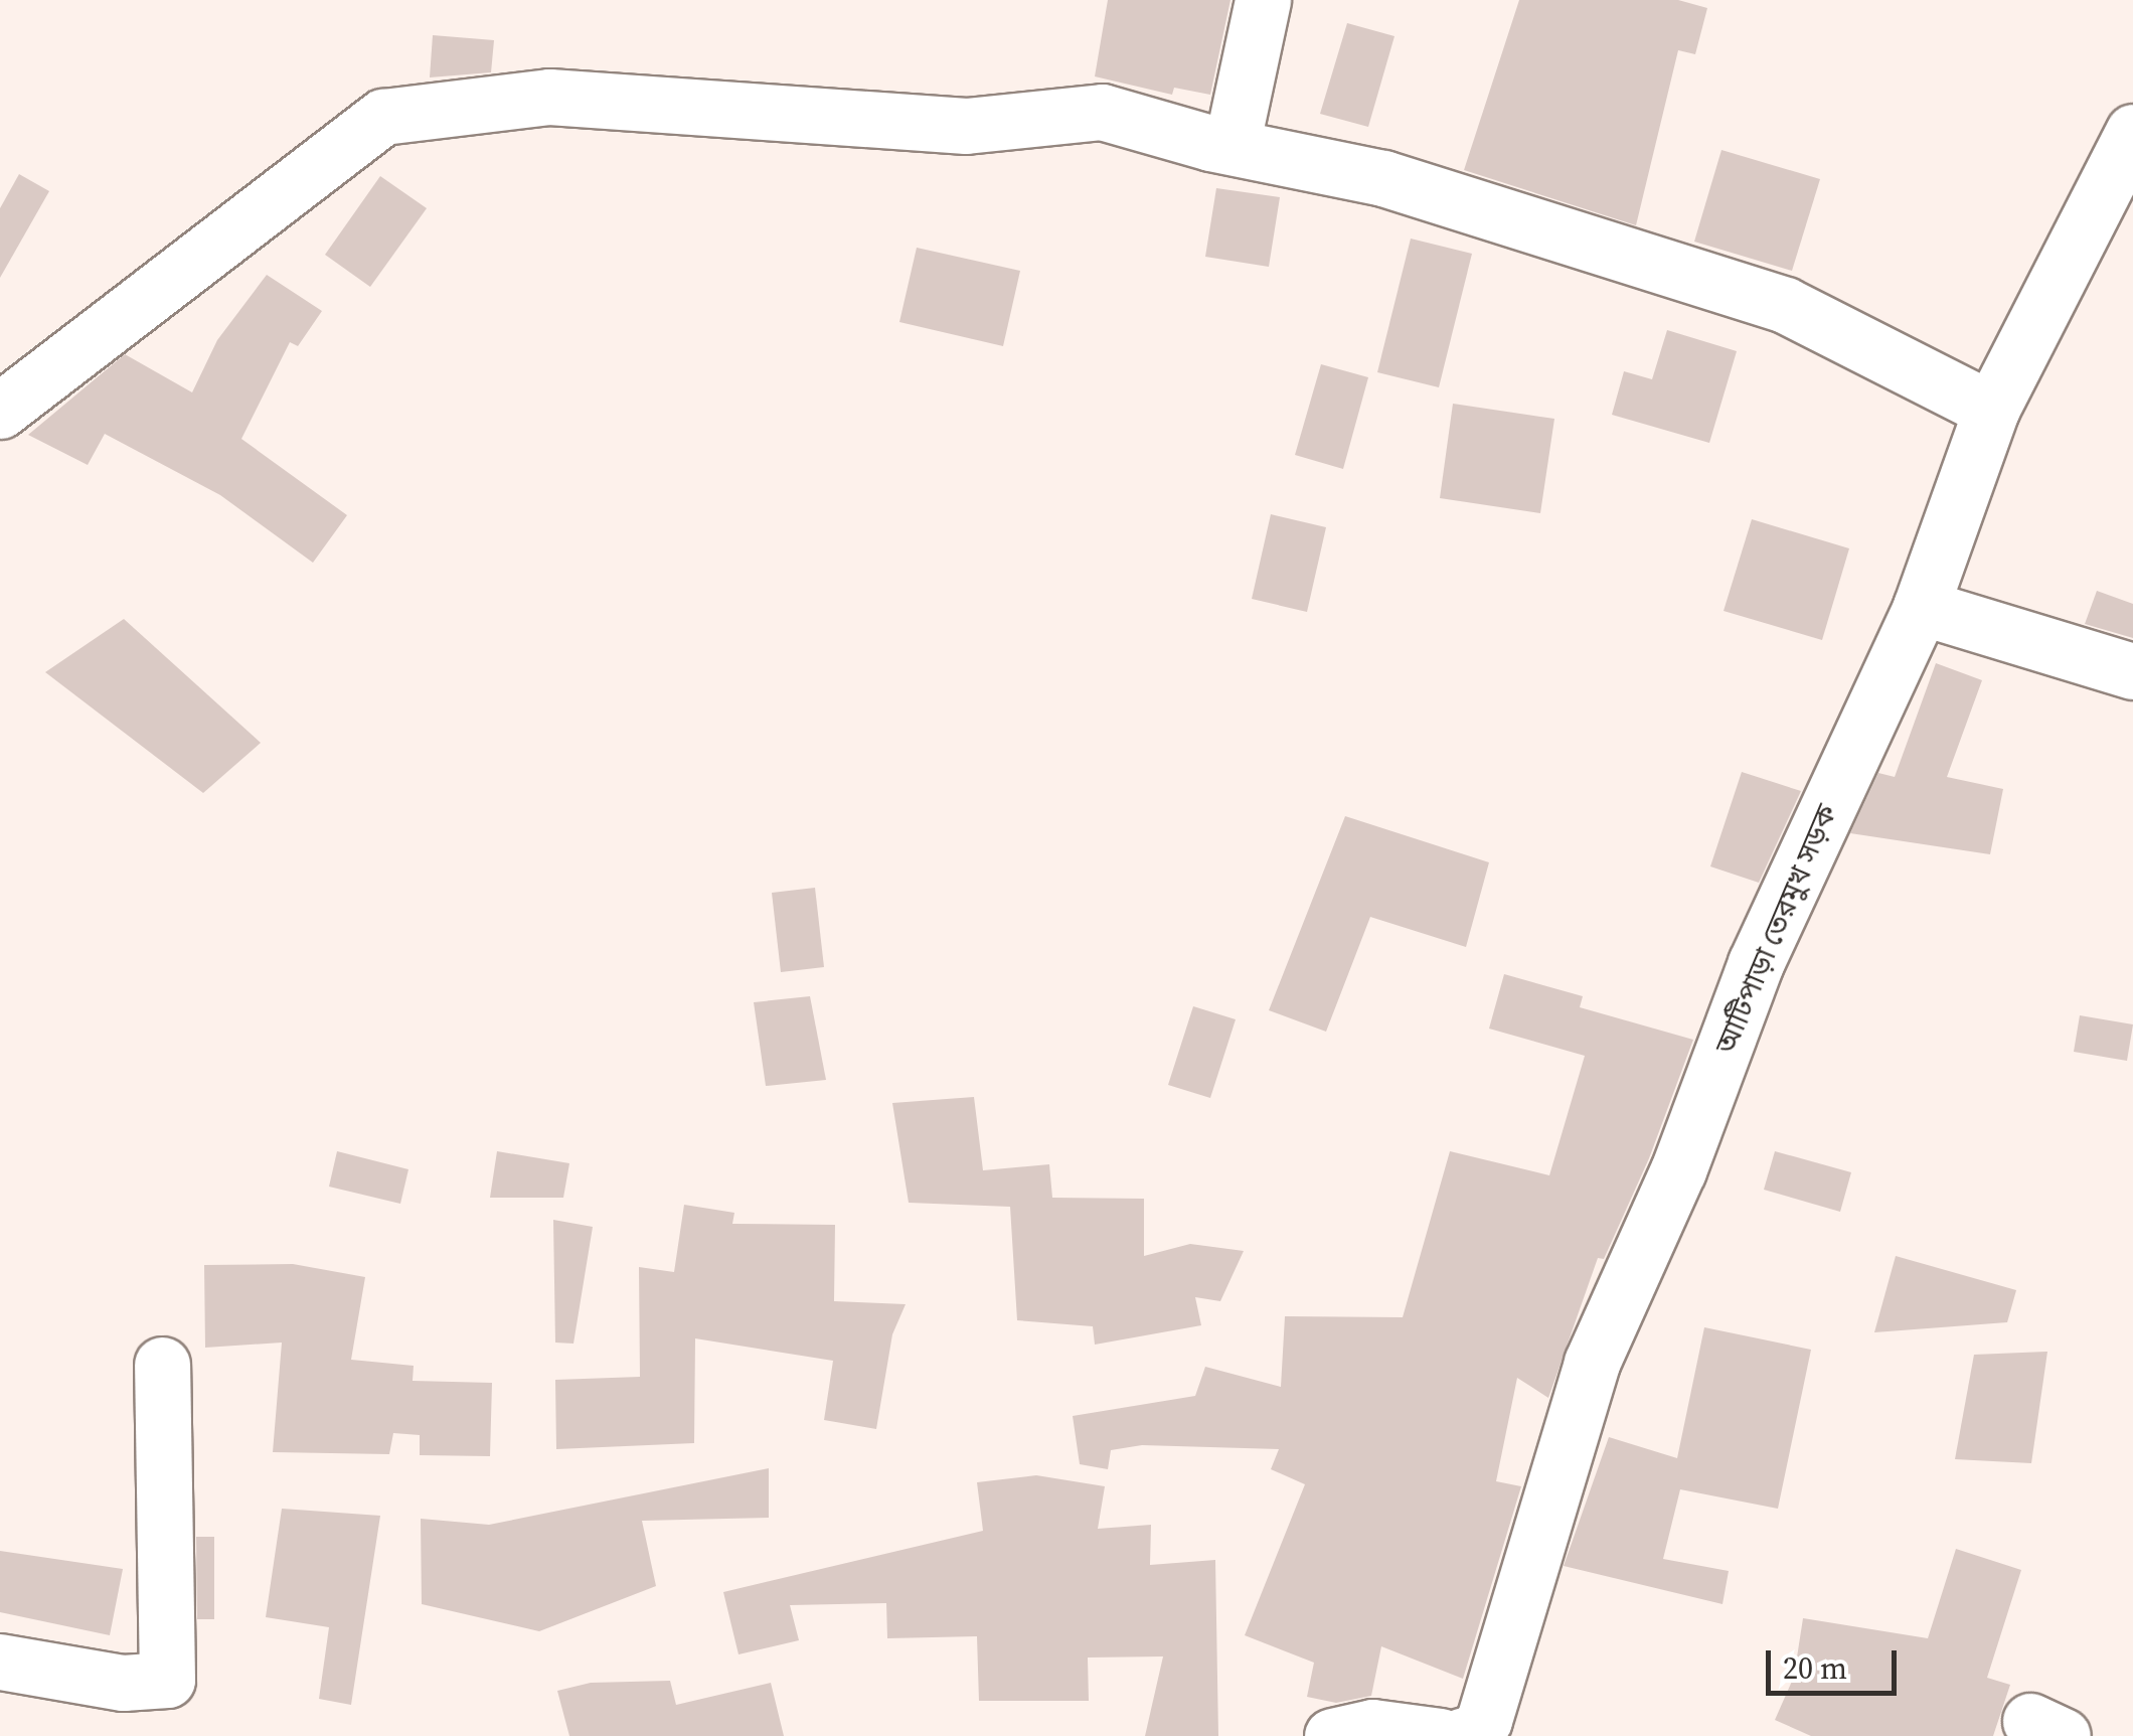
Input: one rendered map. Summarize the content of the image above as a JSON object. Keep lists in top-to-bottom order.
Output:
{
  "streets": {
    "street": ["আটিপাড়া তেরমুখ সড়ক"]
  },
  "scale_bar": "20 m"
}
